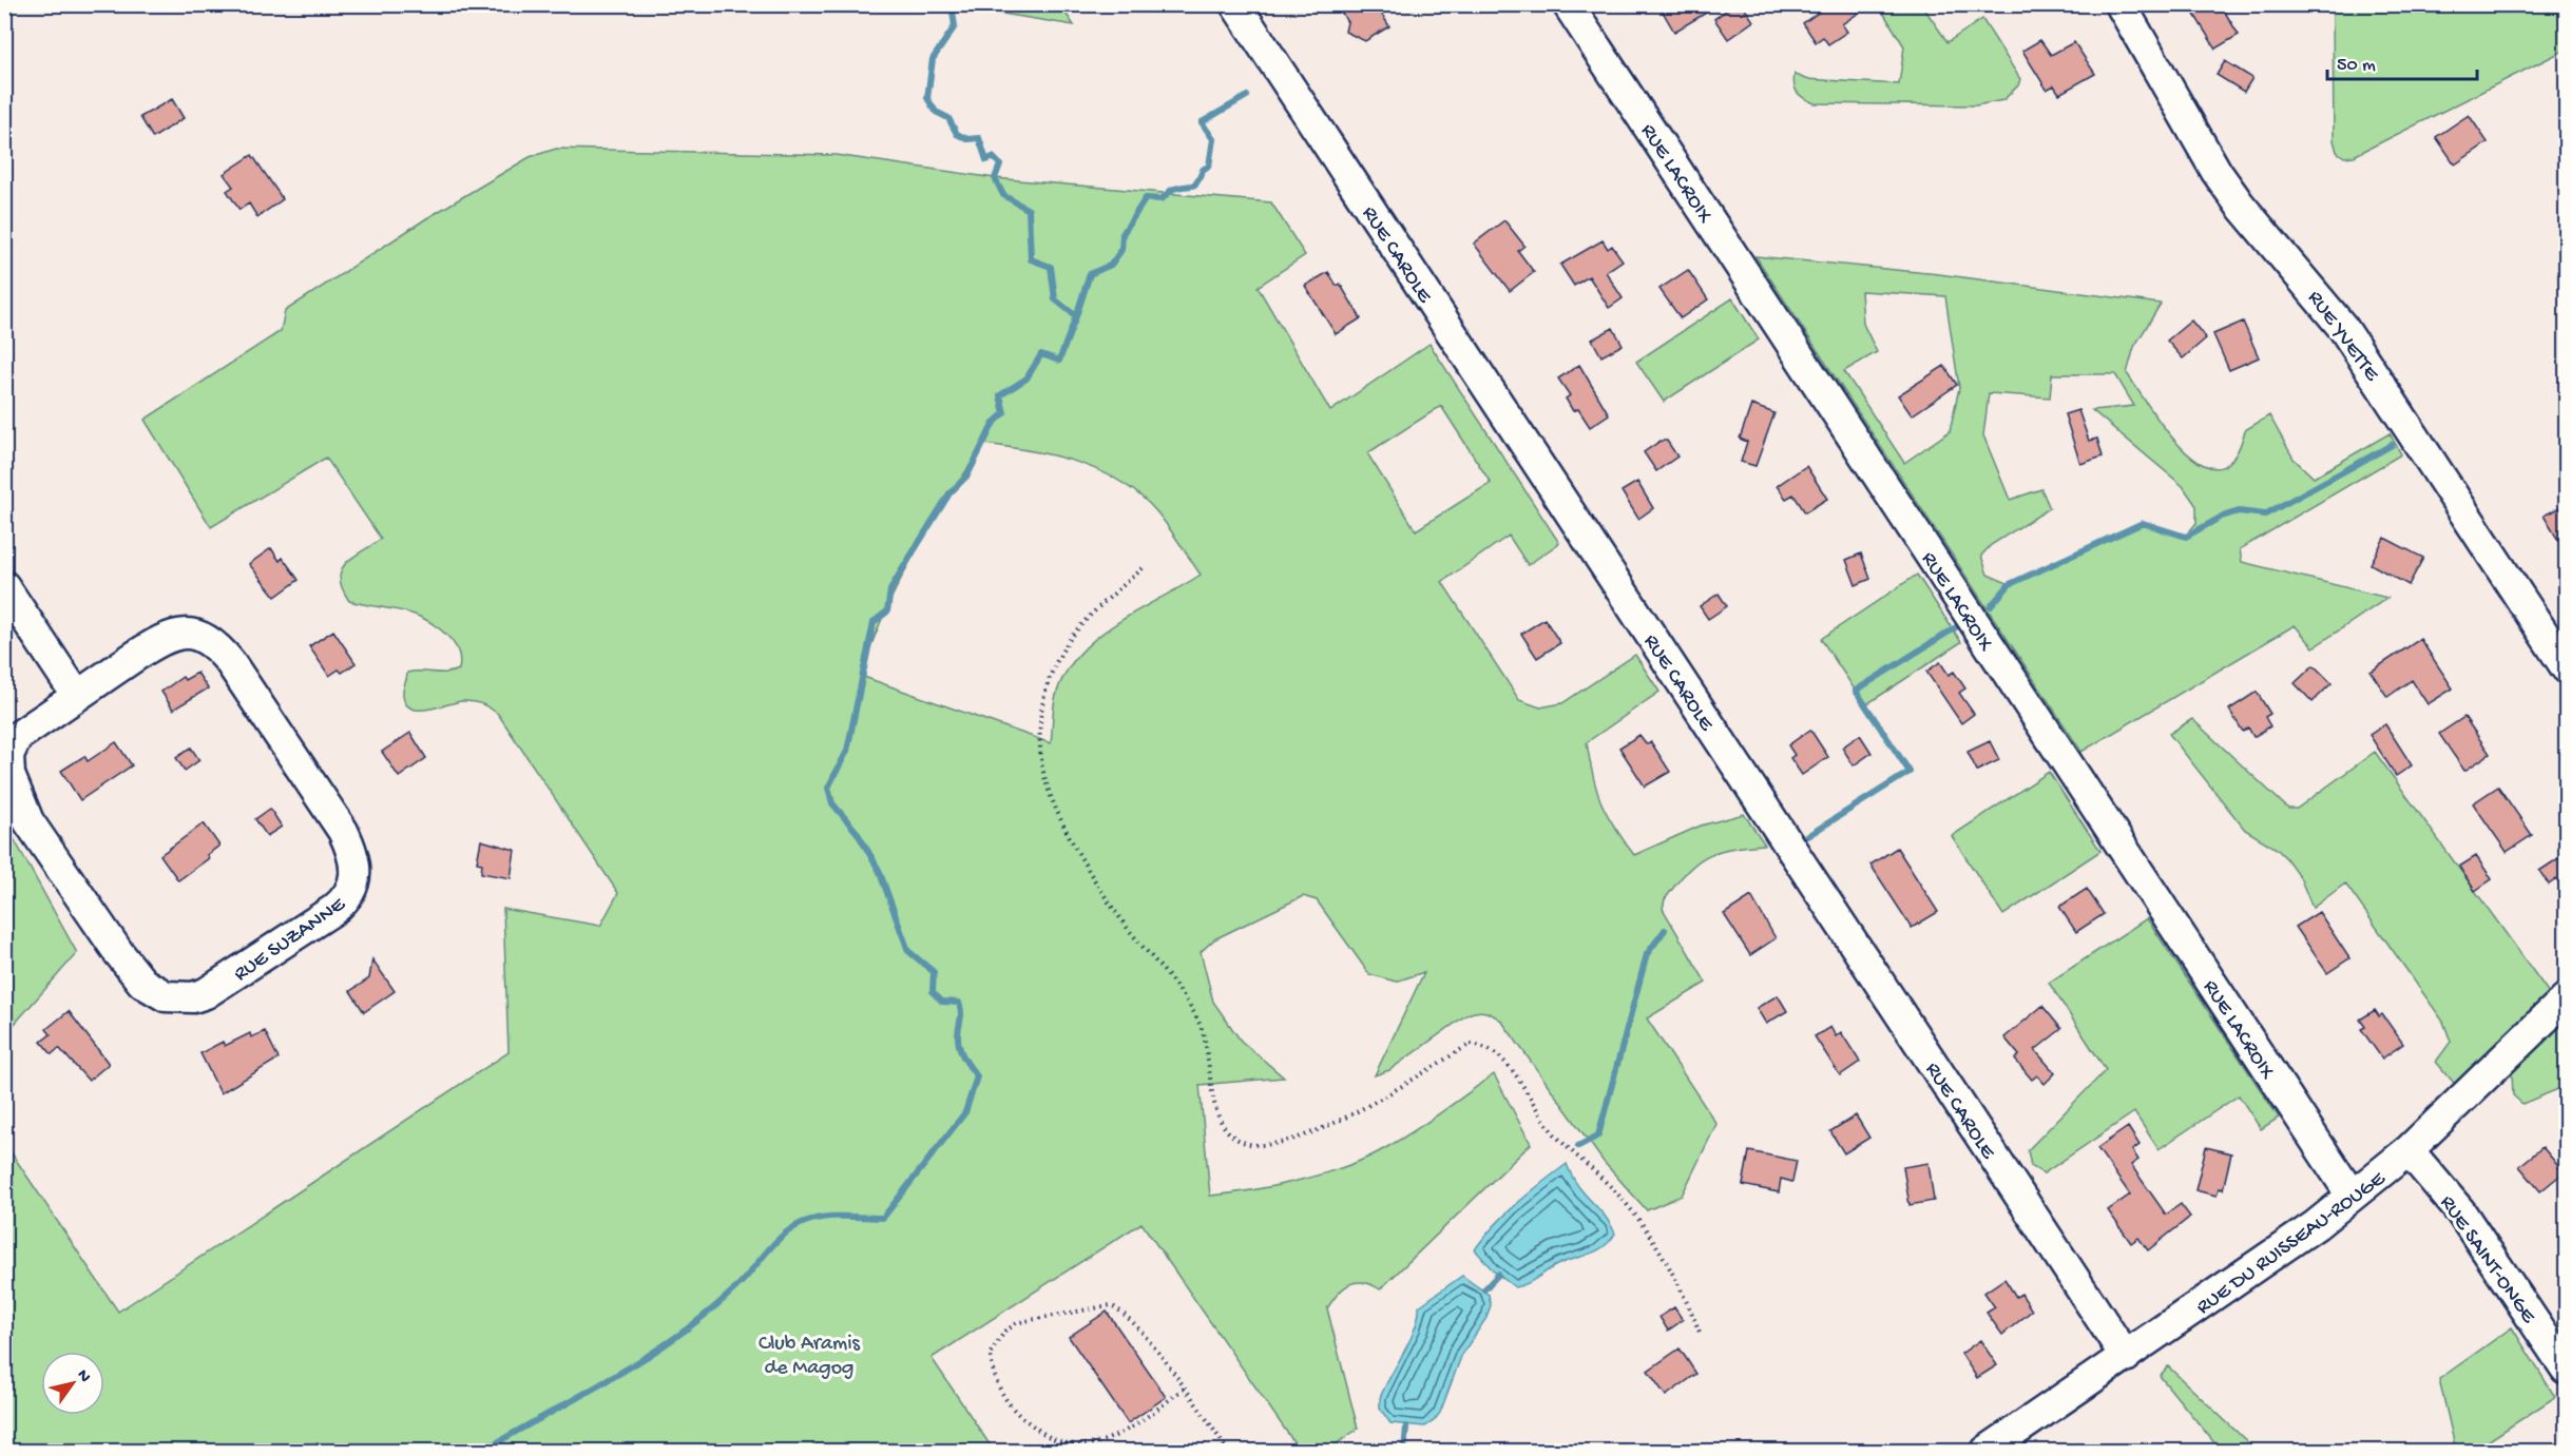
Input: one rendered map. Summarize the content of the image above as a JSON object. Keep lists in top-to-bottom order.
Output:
{
  "streets": {
    "street": [
      "RUE LACROIX",
      "RUE CAROLE",
      "RUE YVETTE",
      "RUE SUZANNE",
      "RUE DU RUISSEAU-ROUGE",
      "RUE SAINT-ONGE"
    ]
  },
  "crossings": [
    ["RUE LACROIX", "RUE DU RUISSEAU-ROUGE"],
    ["RUE CAROLE", "RUE DU RUISSEAU-ROUGE"],
    ["RUE DU RUISSEAU-ROUGE", "RUE SAINT-ONGE"]
  ],
  "parks": ["Club Aramis de Magog"],
  "scale_bar": "50 m",
  "north": "top right"
}
